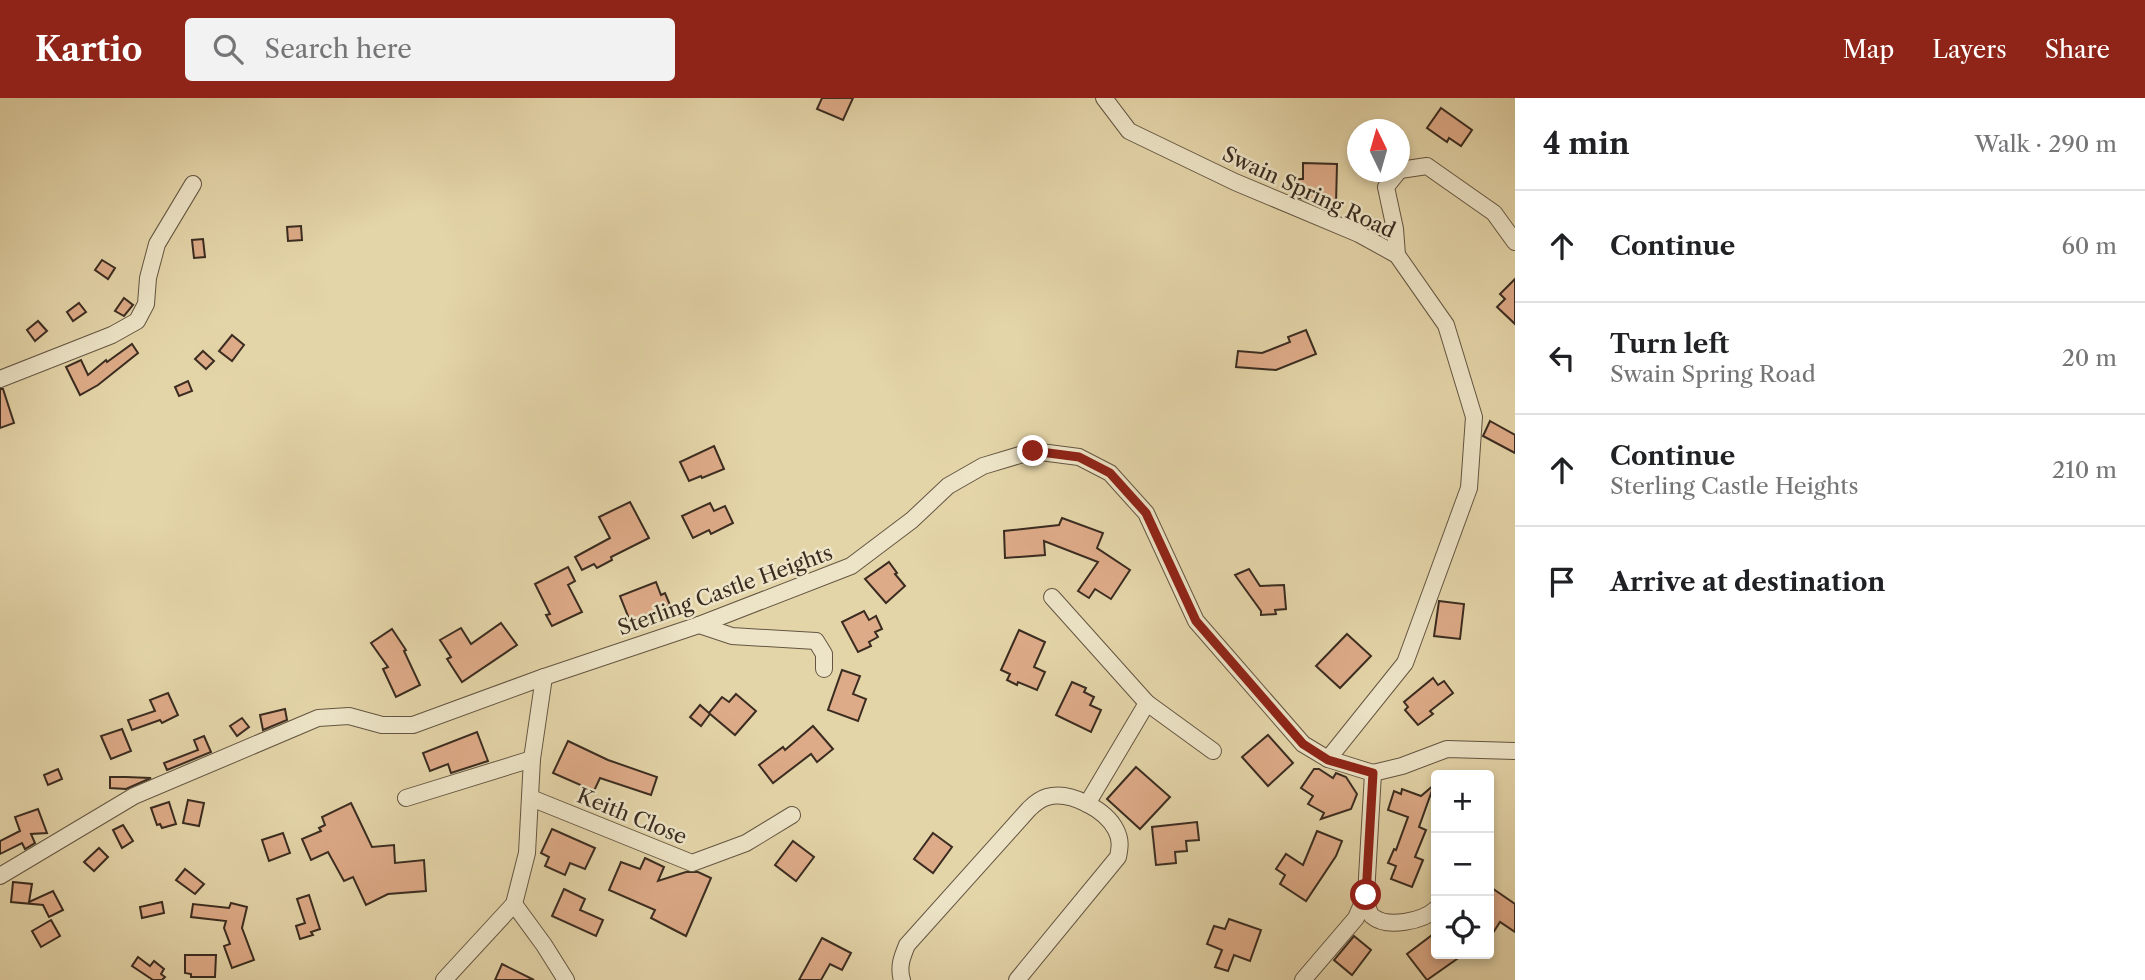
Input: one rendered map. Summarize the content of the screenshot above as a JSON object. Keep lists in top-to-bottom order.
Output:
{
  "streets": {
    "street": ["Swain Spring Road", "Sterling Castle Heights", "Keith Close"]
  },
  "crossings": [
    ["Swain Spring Road", "Sterling Castle Heights"]
  ],
  "north": "top",
  "page": {
    "header": "Kartio",
    "search": "Search here",
    "nav": ["Map", "Layers", "Share"],
    "heading": ["4 min", "Walk · 290 m"],
    "list": [
      ["Continue", "60 m"],
      ["Turn left", "Swain Spring Road", "20 m"],
      ["Continue", "Sterling Castle Heights", "210 m"],
      "Arrive at destination"
    ],
    "map_buttons": ["+", "−"]
  }
}
